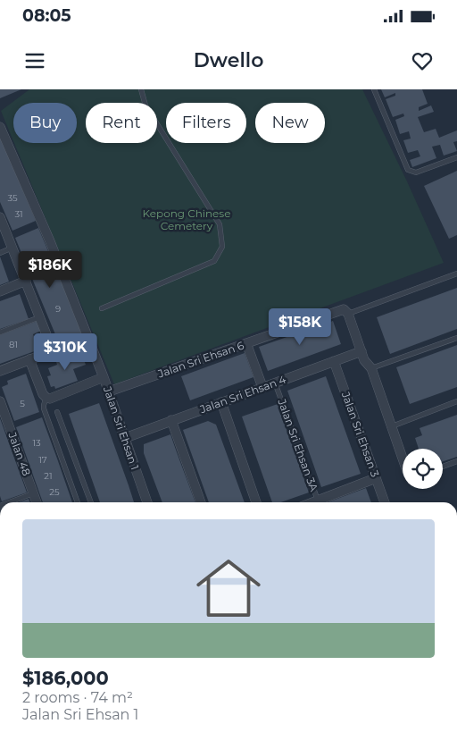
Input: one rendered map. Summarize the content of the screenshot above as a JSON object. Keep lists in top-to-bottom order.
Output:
{
  "streets": {
    "street": [
      "Jalan Sri Ehsan 6",
      "Jalan Sri Ehsan 4",
      "Jalan Sri Ehsan 1",
      "Jalan Sri Ehsan 3",
      "Jalan 48"
    ],
    "lane": ["Jalan Sri Ehsan 3A"]
  },
  "crossings": [
    ["Jalan Sri Ehsan 6", "Jalan Sri Ehsan 1"],
    ["Jalan Sri Ehsan 4", "Jalan Sri Ehsan 1"],
    ["Jalan Sri Ehsan 4", "Jalan Sri Ehsan 3"],
    ["Jalan Sri Ehsan 4", "Jalan Sri Ehsan 3A"]
  ],
  "parks": ["Kepong Chinese Cemetery"],
  "house_numbers": [
    "35",
    "31",
    "9",
    "81",
    "5",
    "13",
    "17",
    "21",
    "25"
  ],
  "page": {
    "status": "08:05",
    "header": "Dwello",
    "chip": [
      "Buy",
      "Rent",
      "Filters",
      "New"
    ],
    "price": ["$186K", "$158K", "$310K"],
    "list": [
      {
        "name": "$186,000",
        "note": "2 rooms · 74 m² · Jalan Sri Ehsan 1"
      }
    ]
  }
}
